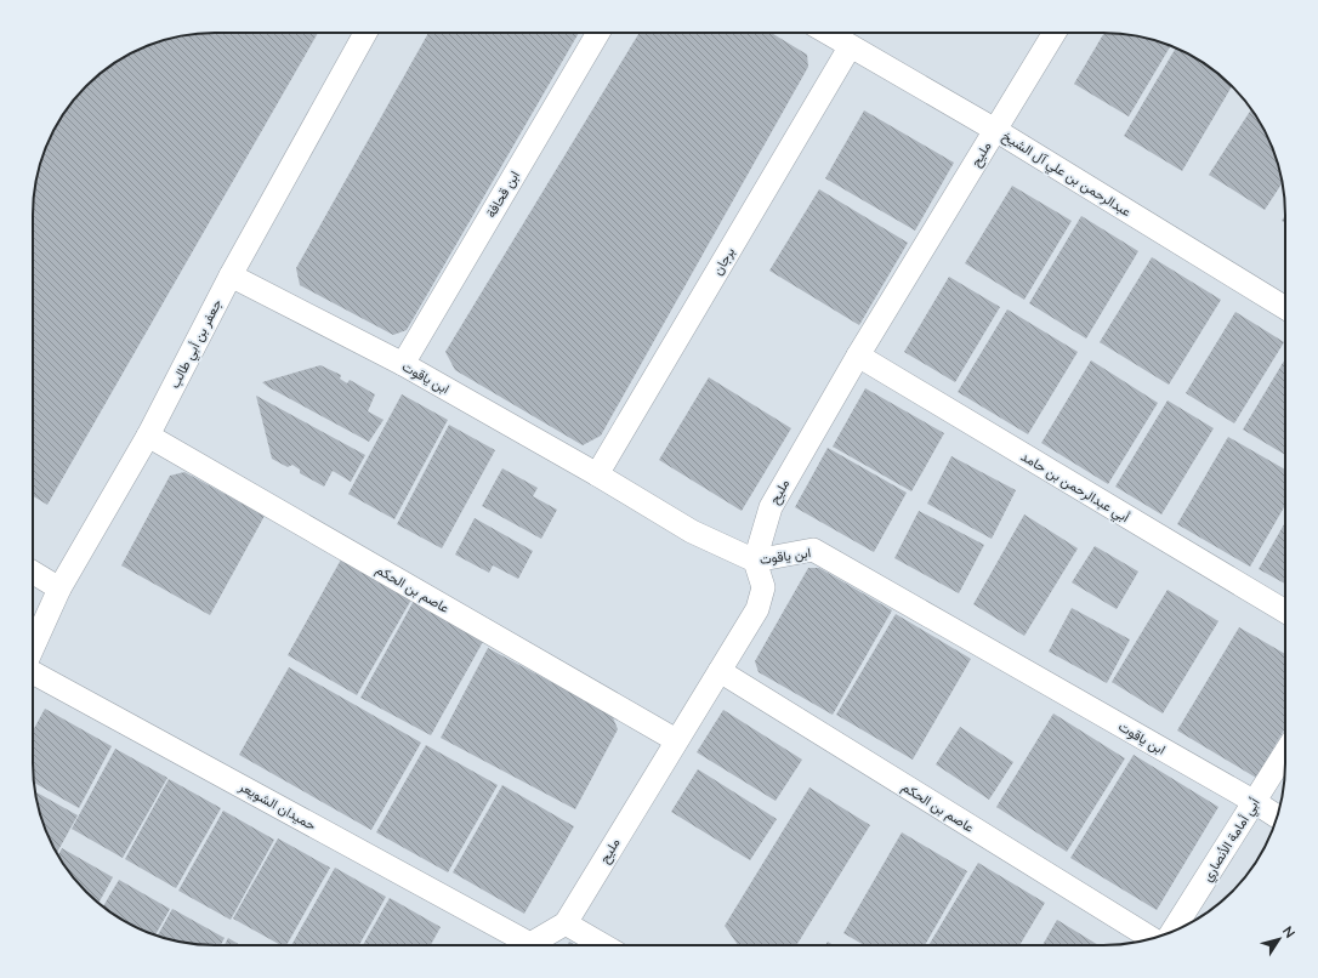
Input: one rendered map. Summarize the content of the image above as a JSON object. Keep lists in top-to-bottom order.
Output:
{
  "streets": {
    "street": [
      "مليح",
      "عبدالرحمن بن علي آل الشيخ",
      "ابن قحافة",
      "برجان",
      "جعفر بن أبي طالب",
      "ابن ياقوت",
      "أبي عبدالرحمن بن حامد",
      "عاصم بن الحكم",
      "حميدان الشويعر",
      "أبي أمامة الأنصاري"
    ]
  },
  "crossings": [
    ["مليح", "عبدالرحمن بن علي آل الشيخ"],
    ["مليح", "ابن ياقوت"],
    ["مليح", "أبي عبدالرحمن بن حامد"],
    ["مليح", "عاصم بن الحكم"],
    ["عبدالرحمن بن علي آل الشيخ", "برجان"],
    ["ابن قحافة", "ابن ياقوت"],
    ["برجان", "ابن ياقوت"],
    ["جعفر بن أبي طالب", "ابن ياقوت"],
    ["جعفر بن أبي طالب", "عاصم بن الحكم"],
    ["ابن ياقوت", "أبي أمامة الأنصاري"]
  ],
  "north": "top right"
}
